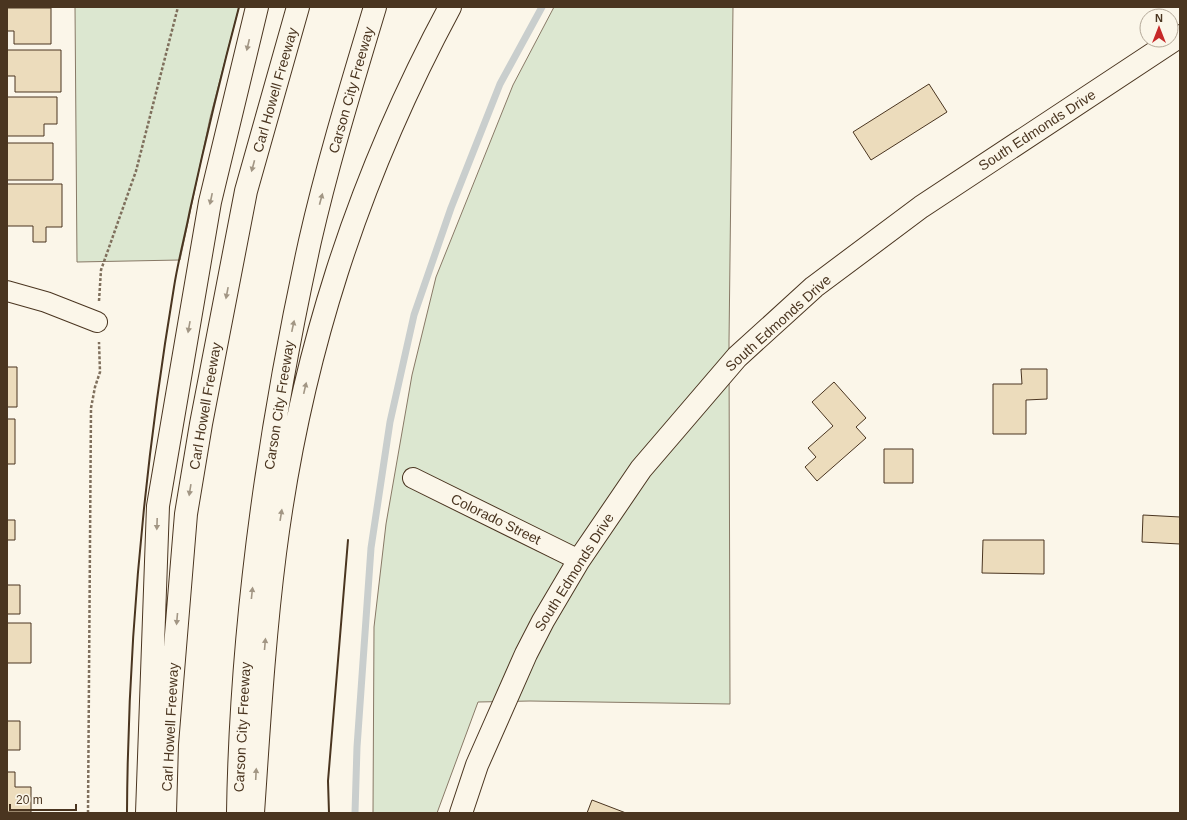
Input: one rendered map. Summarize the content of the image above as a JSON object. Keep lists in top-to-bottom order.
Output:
{
  "streets": {
    "main road": ["Carl Howell Freeway", "Carson City Freeway", "South Edmonds Drive"],
    "street": ["Colorado Street"]
  },
  "crossings": [
    ["South Edmonds Drive", "Colorado Street"]
  ],
  "scale_bar": "20 m",
  "north": "top"
}
